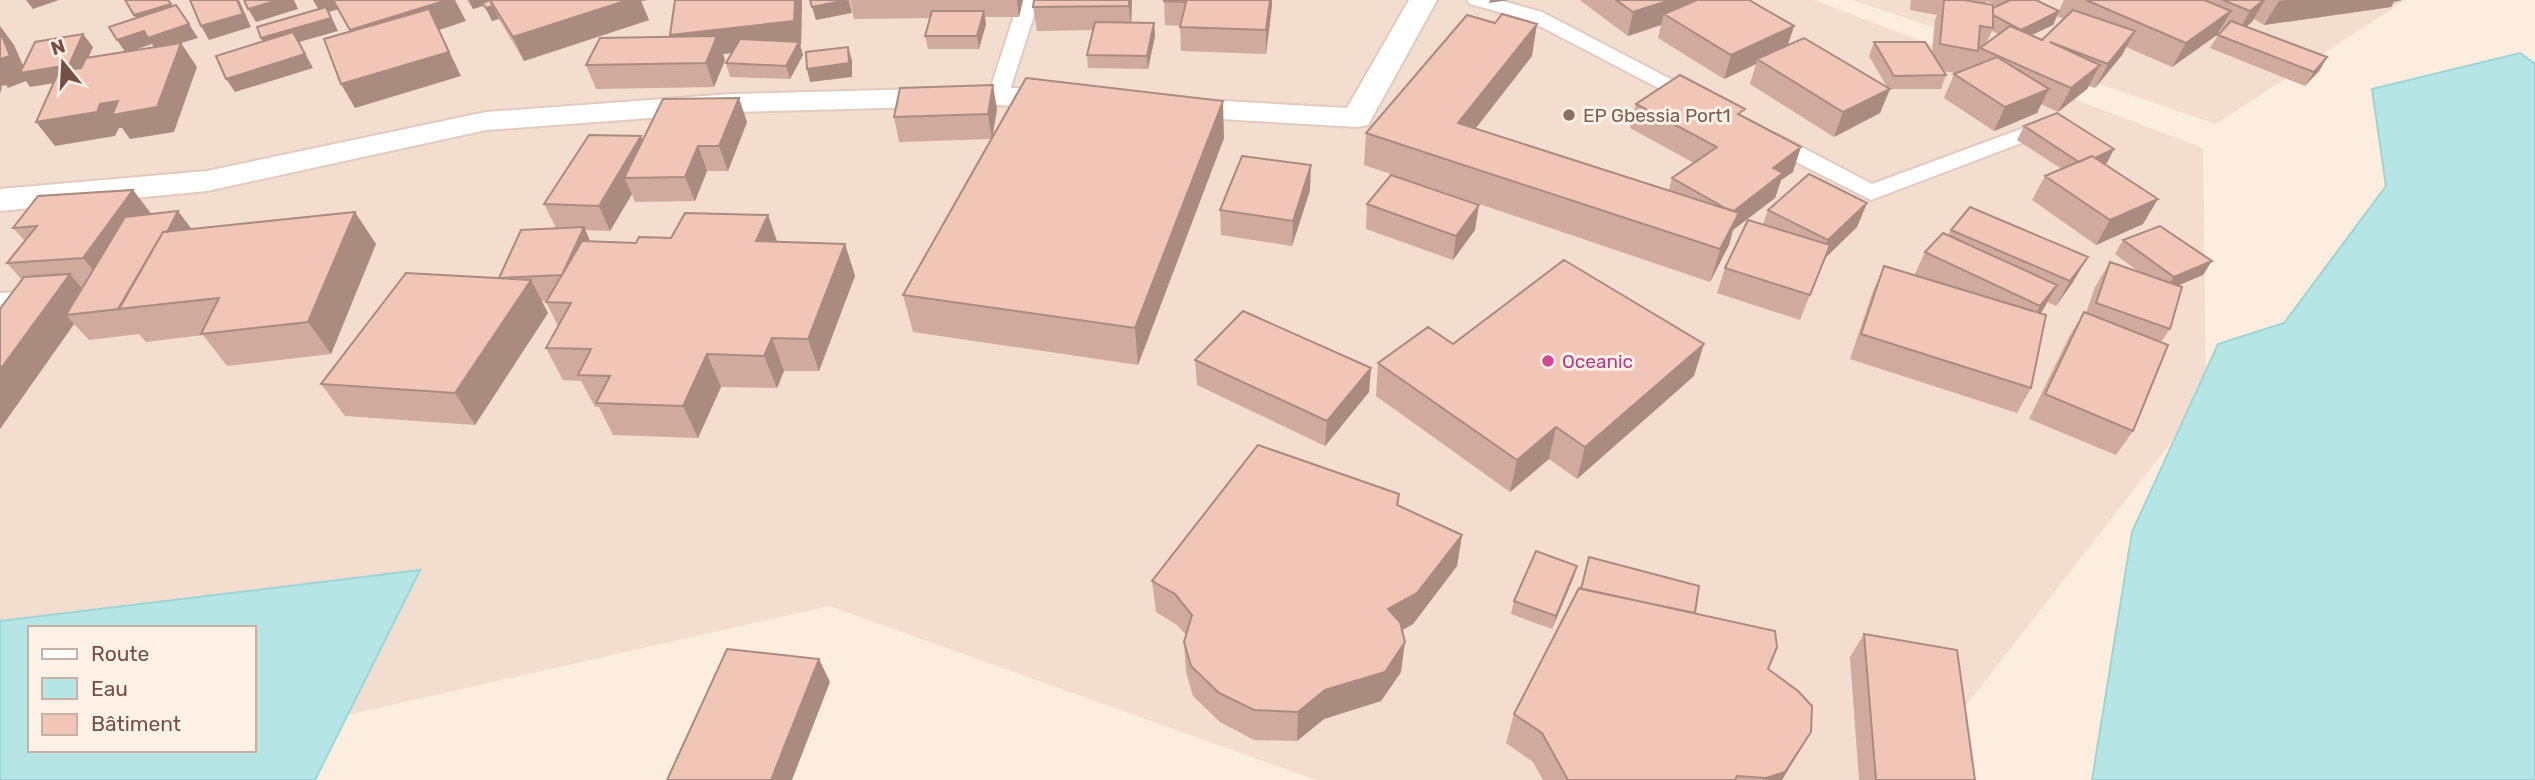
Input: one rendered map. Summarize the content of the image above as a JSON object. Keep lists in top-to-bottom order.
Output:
{
  "places": ["EP Gbessia Port1", "Oceanic"],
  "legend": ["Route", "Eau", "Bâtiment"],
  "north": "top"
}
